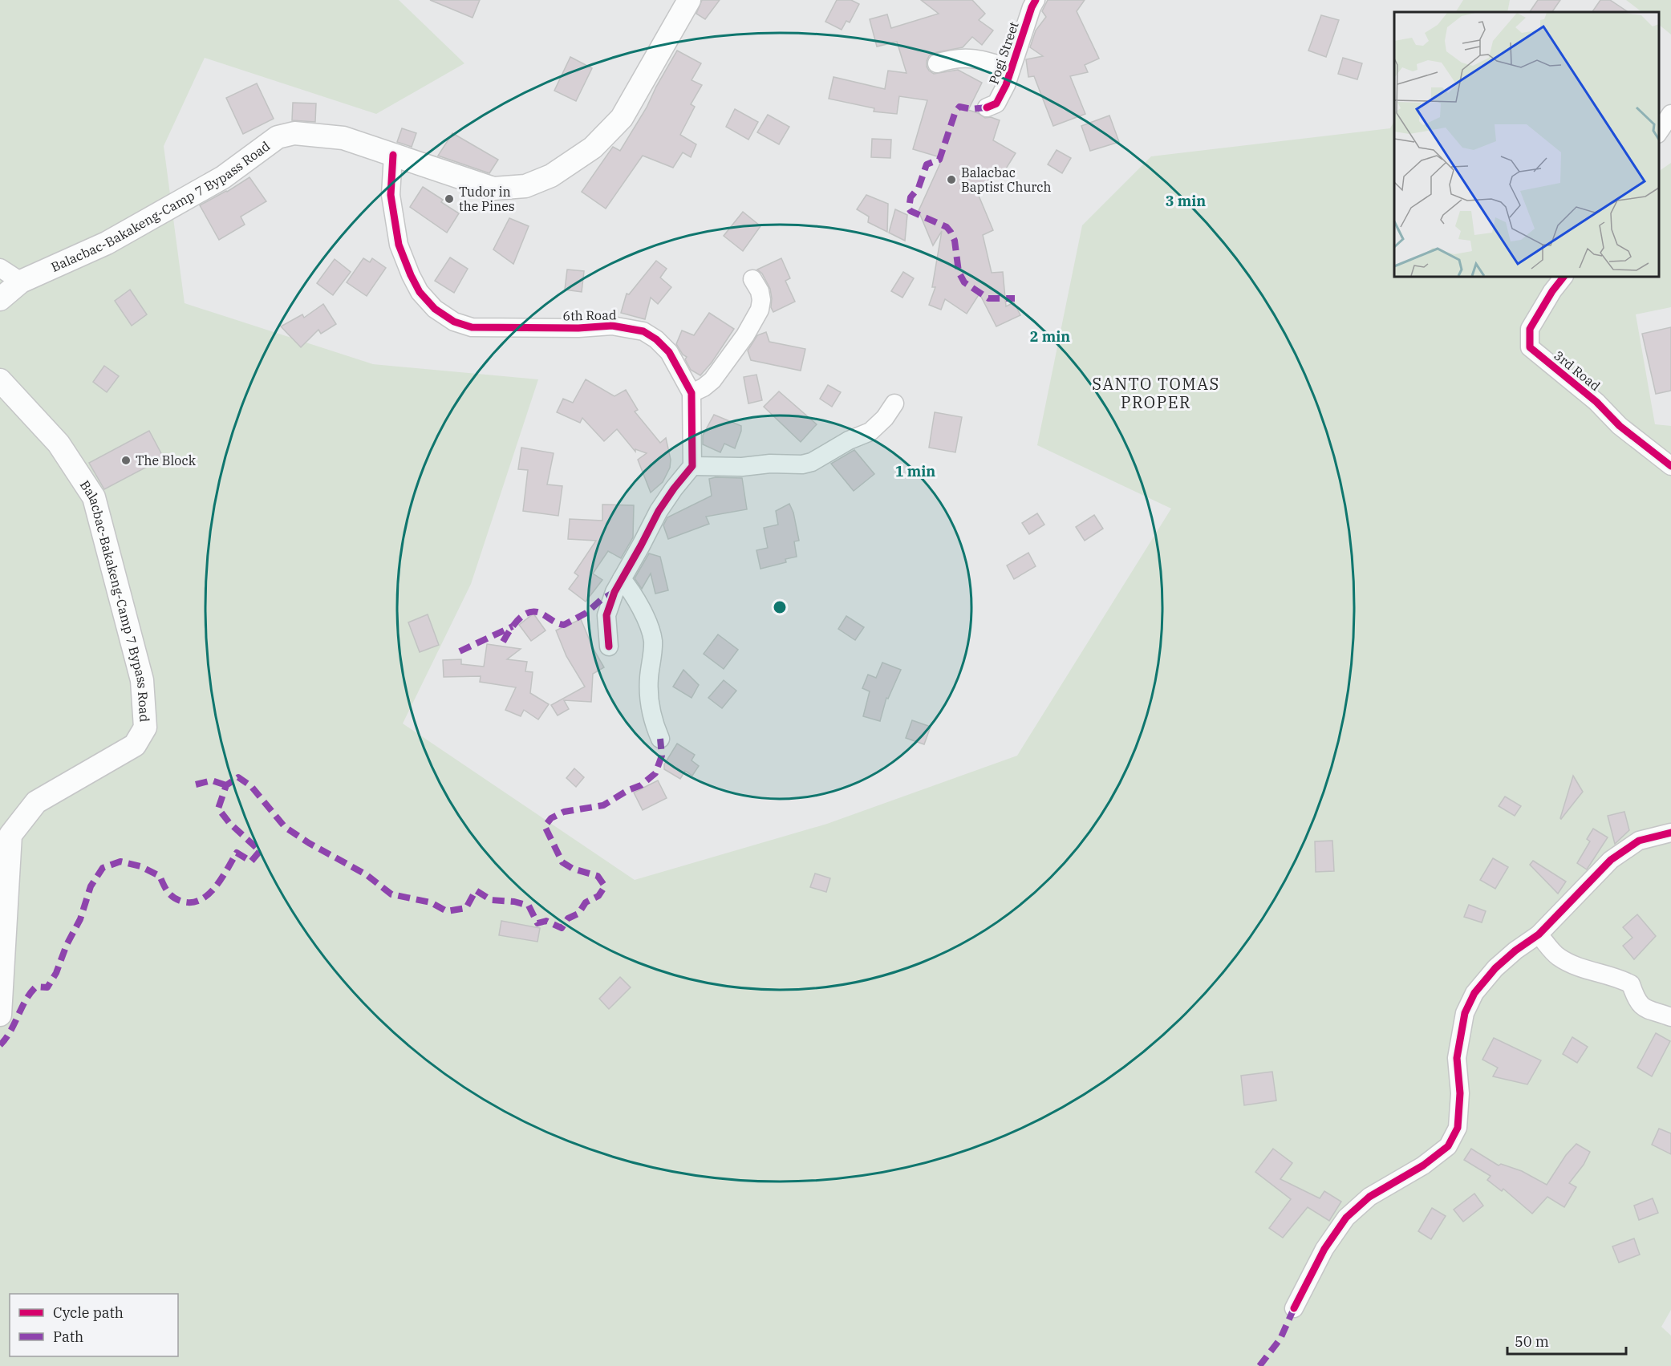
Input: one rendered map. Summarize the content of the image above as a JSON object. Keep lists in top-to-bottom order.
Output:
{
  "streets": {
    "main road": ["Balacbac-Bakakeng-Camp 7 Bypass Road"],
    "street": ["Pogi Street", "6th Road", "3rd Road"]
  },
  "crossings": [
    ["Balacbac-Bakakeng-Camp 7 Bypass Road", "6th Road"]
  ],
  "districts": ["SANTO TOMAS PROPER"],
  "places": ["Balacbac Baptist Church", "Tudor in the Pines", "The Block"],
  "legend": ["Cycle path", "Path"],
  "scale_bar": "50 m",
  "rings": ["3 min", "2 min", "1 min"]
}
